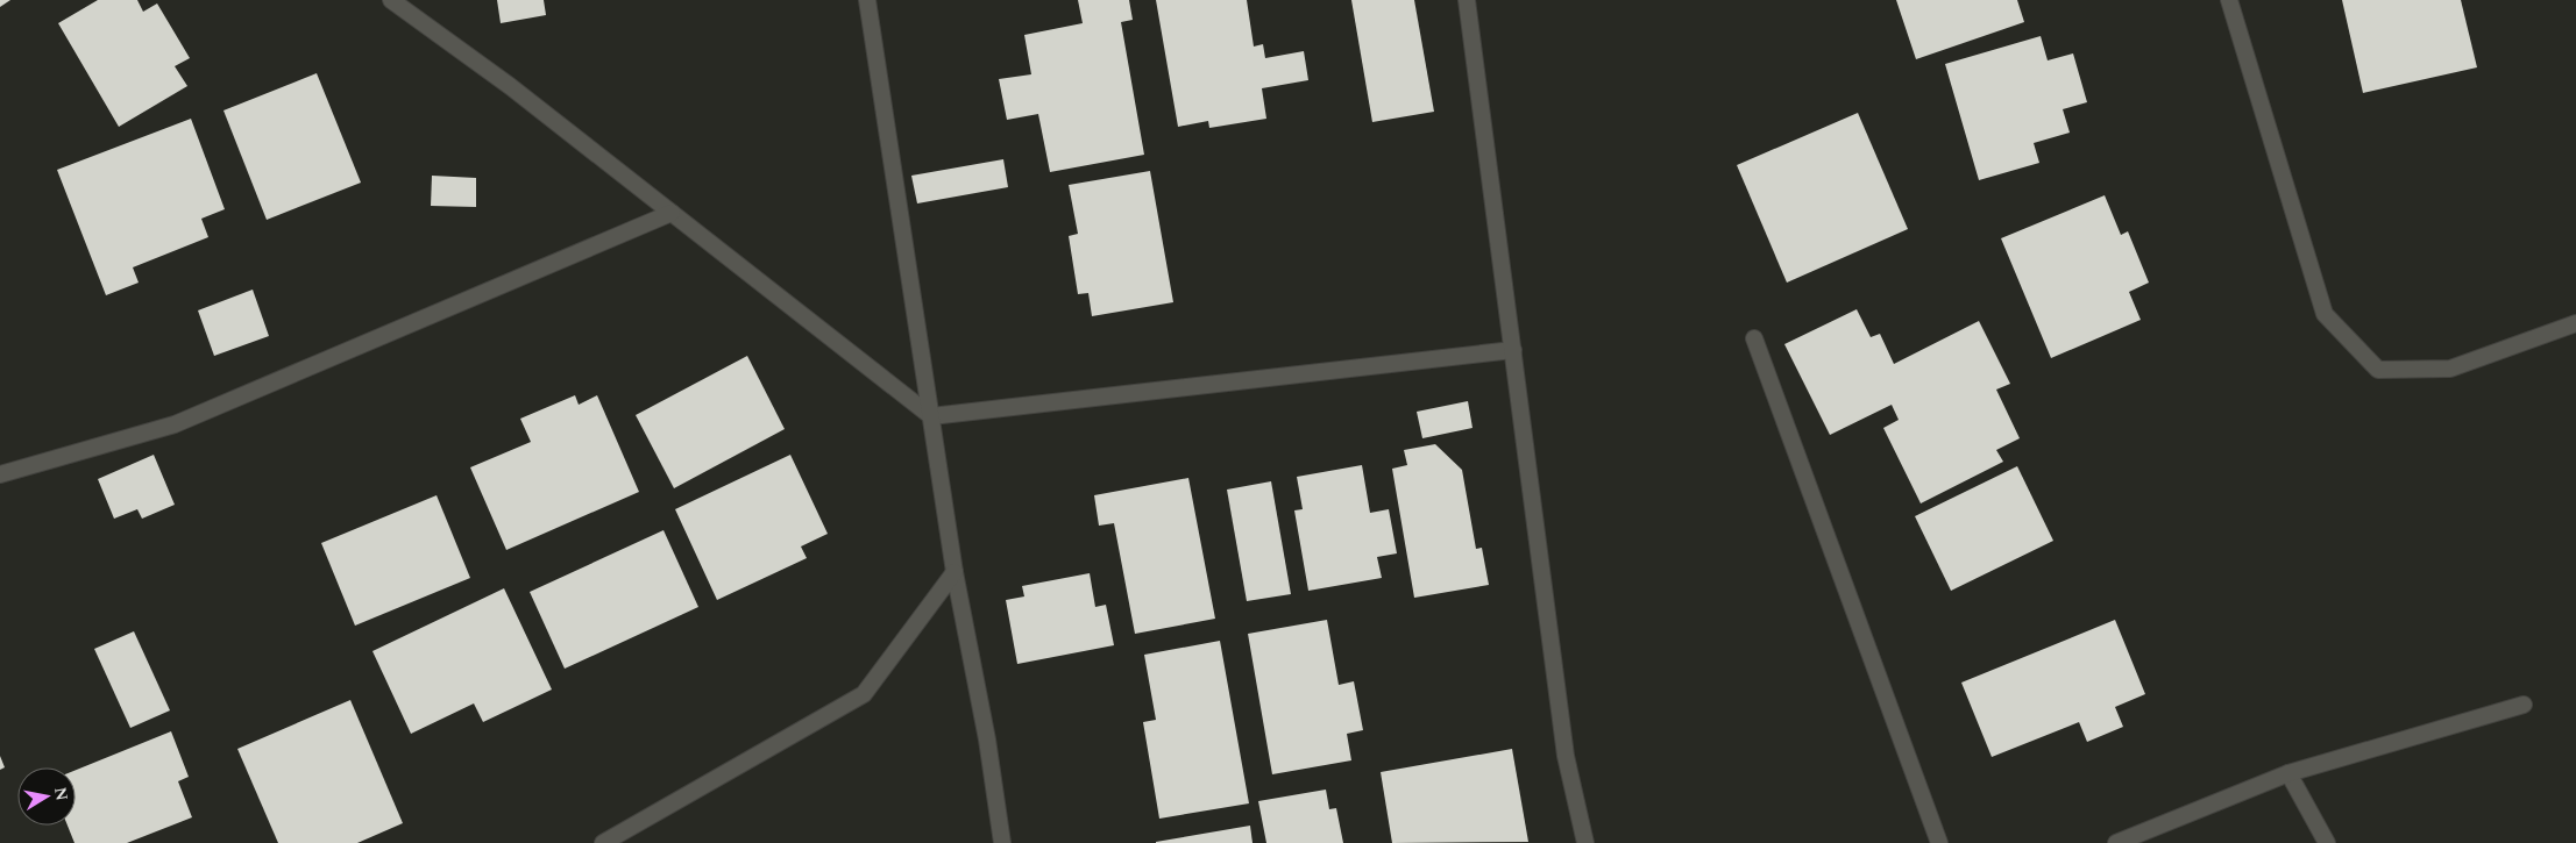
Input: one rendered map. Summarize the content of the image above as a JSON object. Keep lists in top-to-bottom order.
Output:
{
  "north": "right"
}
